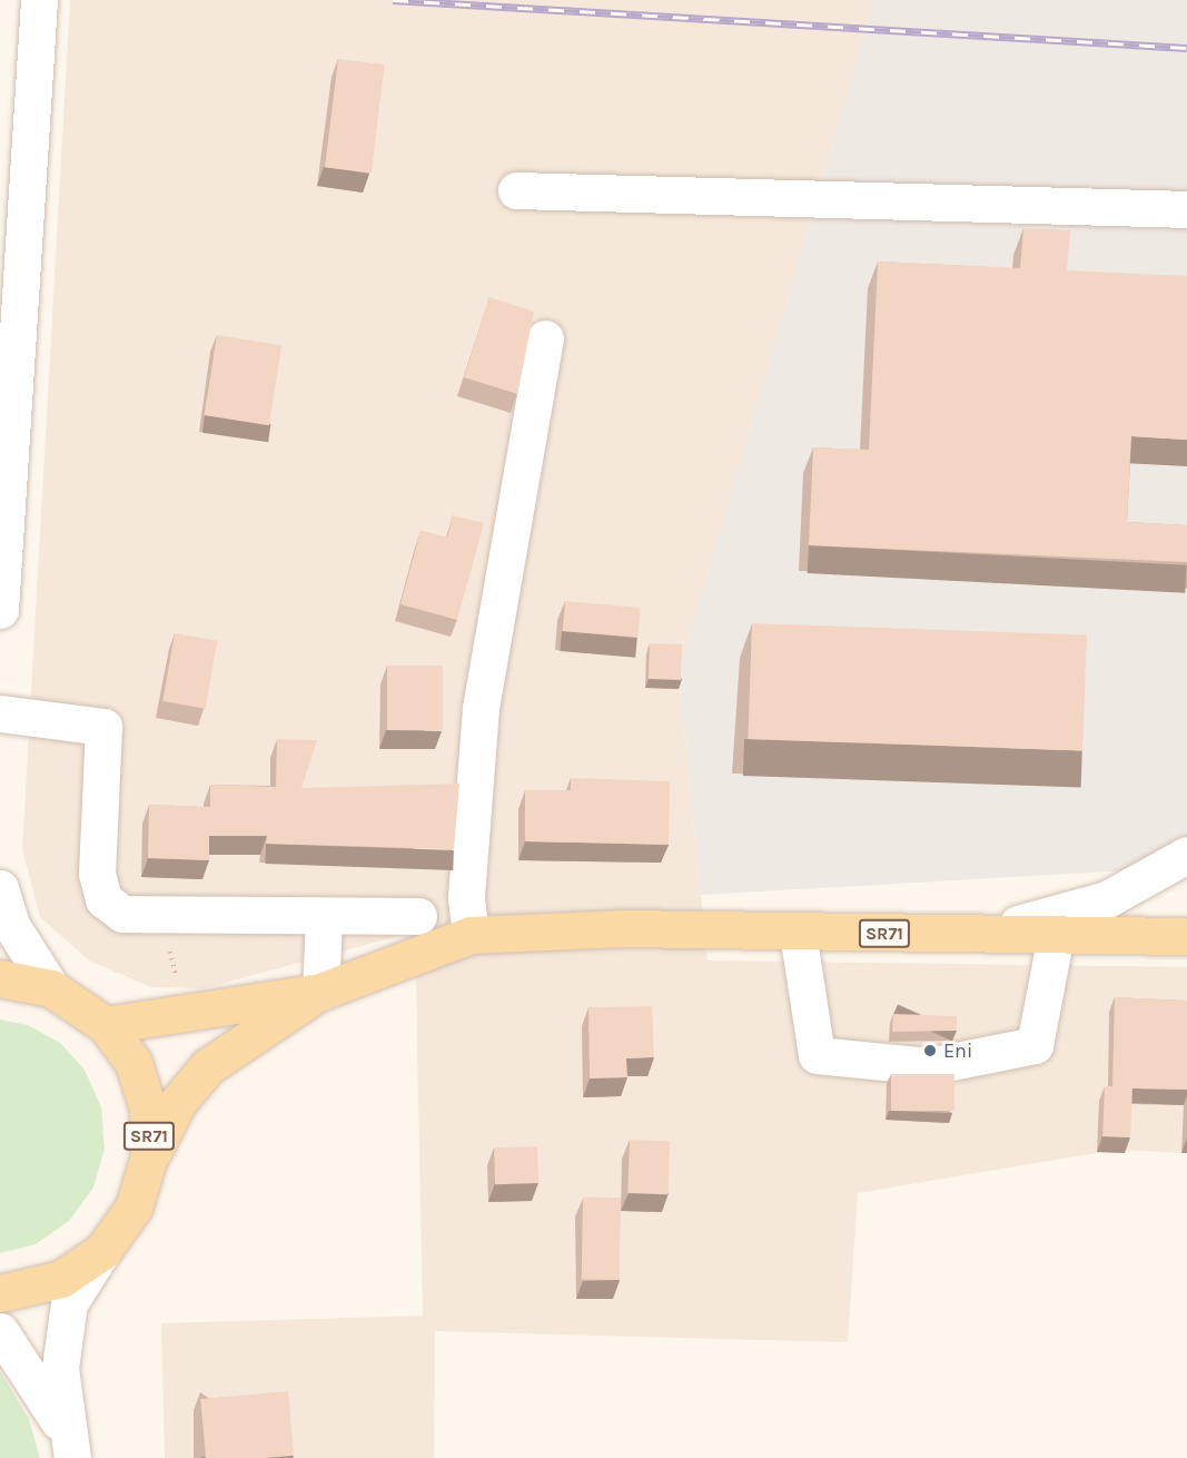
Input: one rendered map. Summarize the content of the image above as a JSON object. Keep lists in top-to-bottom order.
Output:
{
  "streets": {
    "main road": ["SR71"]
  },
  "places": ["Eni"]
}
